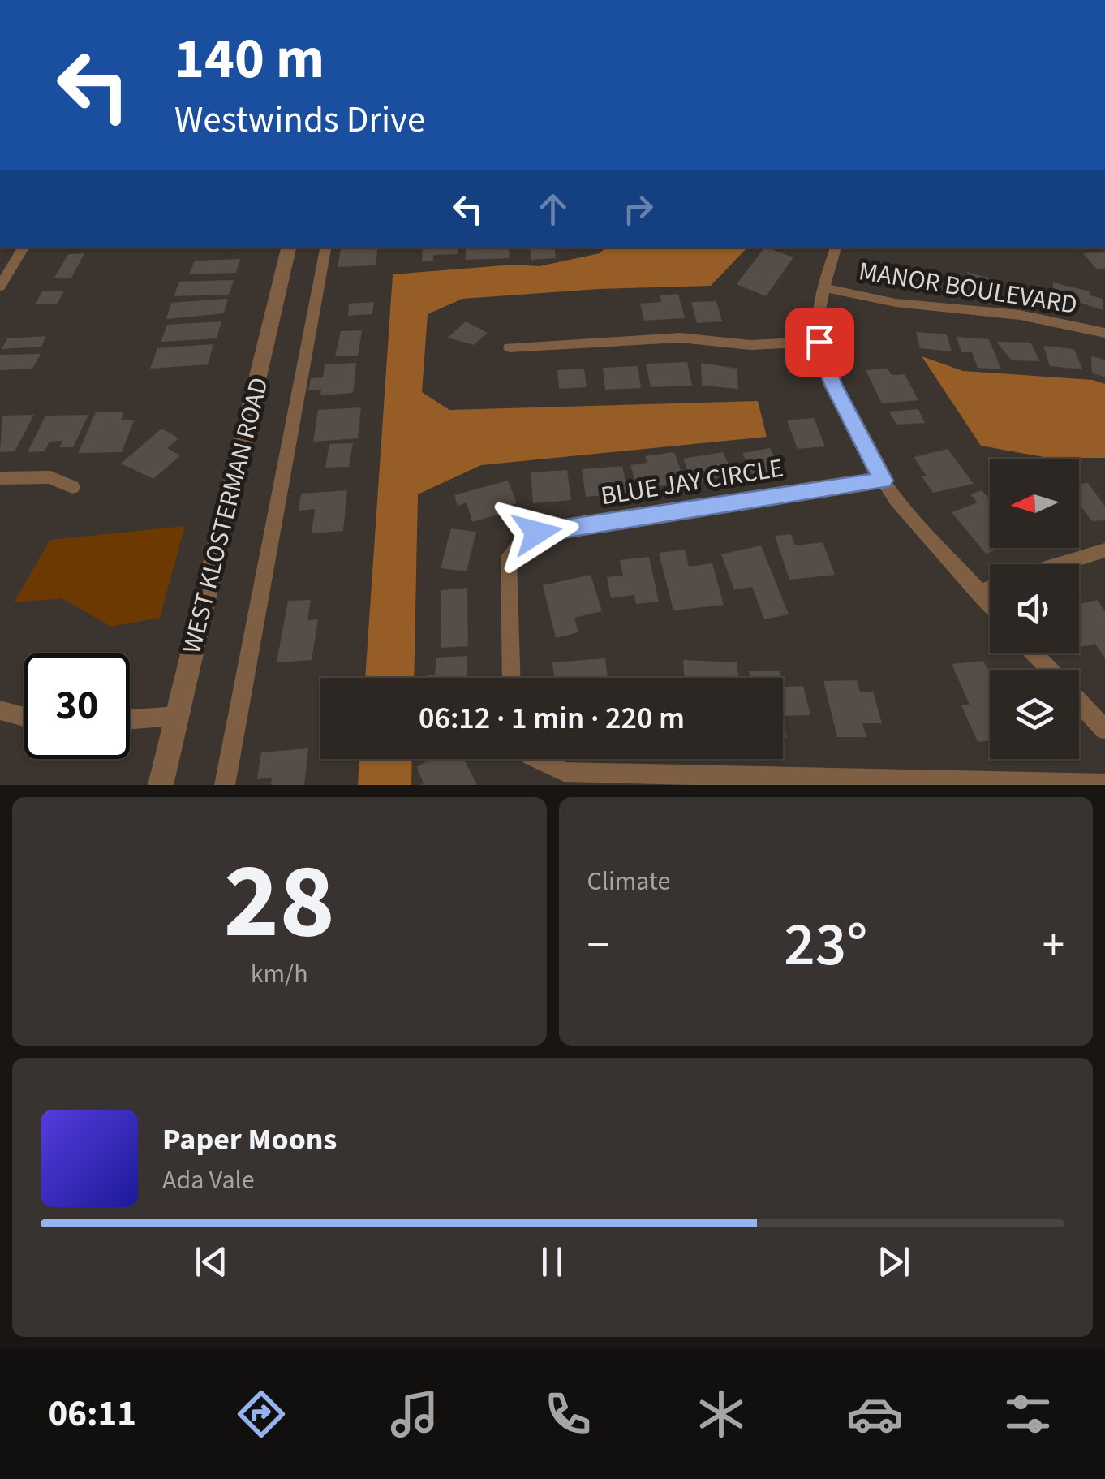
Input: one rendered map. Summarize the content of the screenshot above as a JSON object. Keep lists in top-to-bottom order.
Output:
{
  "streets": {
    "street": ["MANOR BOULEVARD", "BLUE JAY CIRCLE", "WEST KLOSTERMAN ROAD"]
  },
  "north": "left",
  "page": {
    "turn": ["140 m", "Westwinds Drive"],
    "limit": "30",
    "trip": "06:12 · 1 min · 220 m",
    "tile": [
      ["28", "km/h"],
      "Climate"
    ],
    "heat": ["−", "23°", "+"],
    "song": ["Paper Moons", "Ada Vale"],
    "tabs": "06:11"
  }
}
